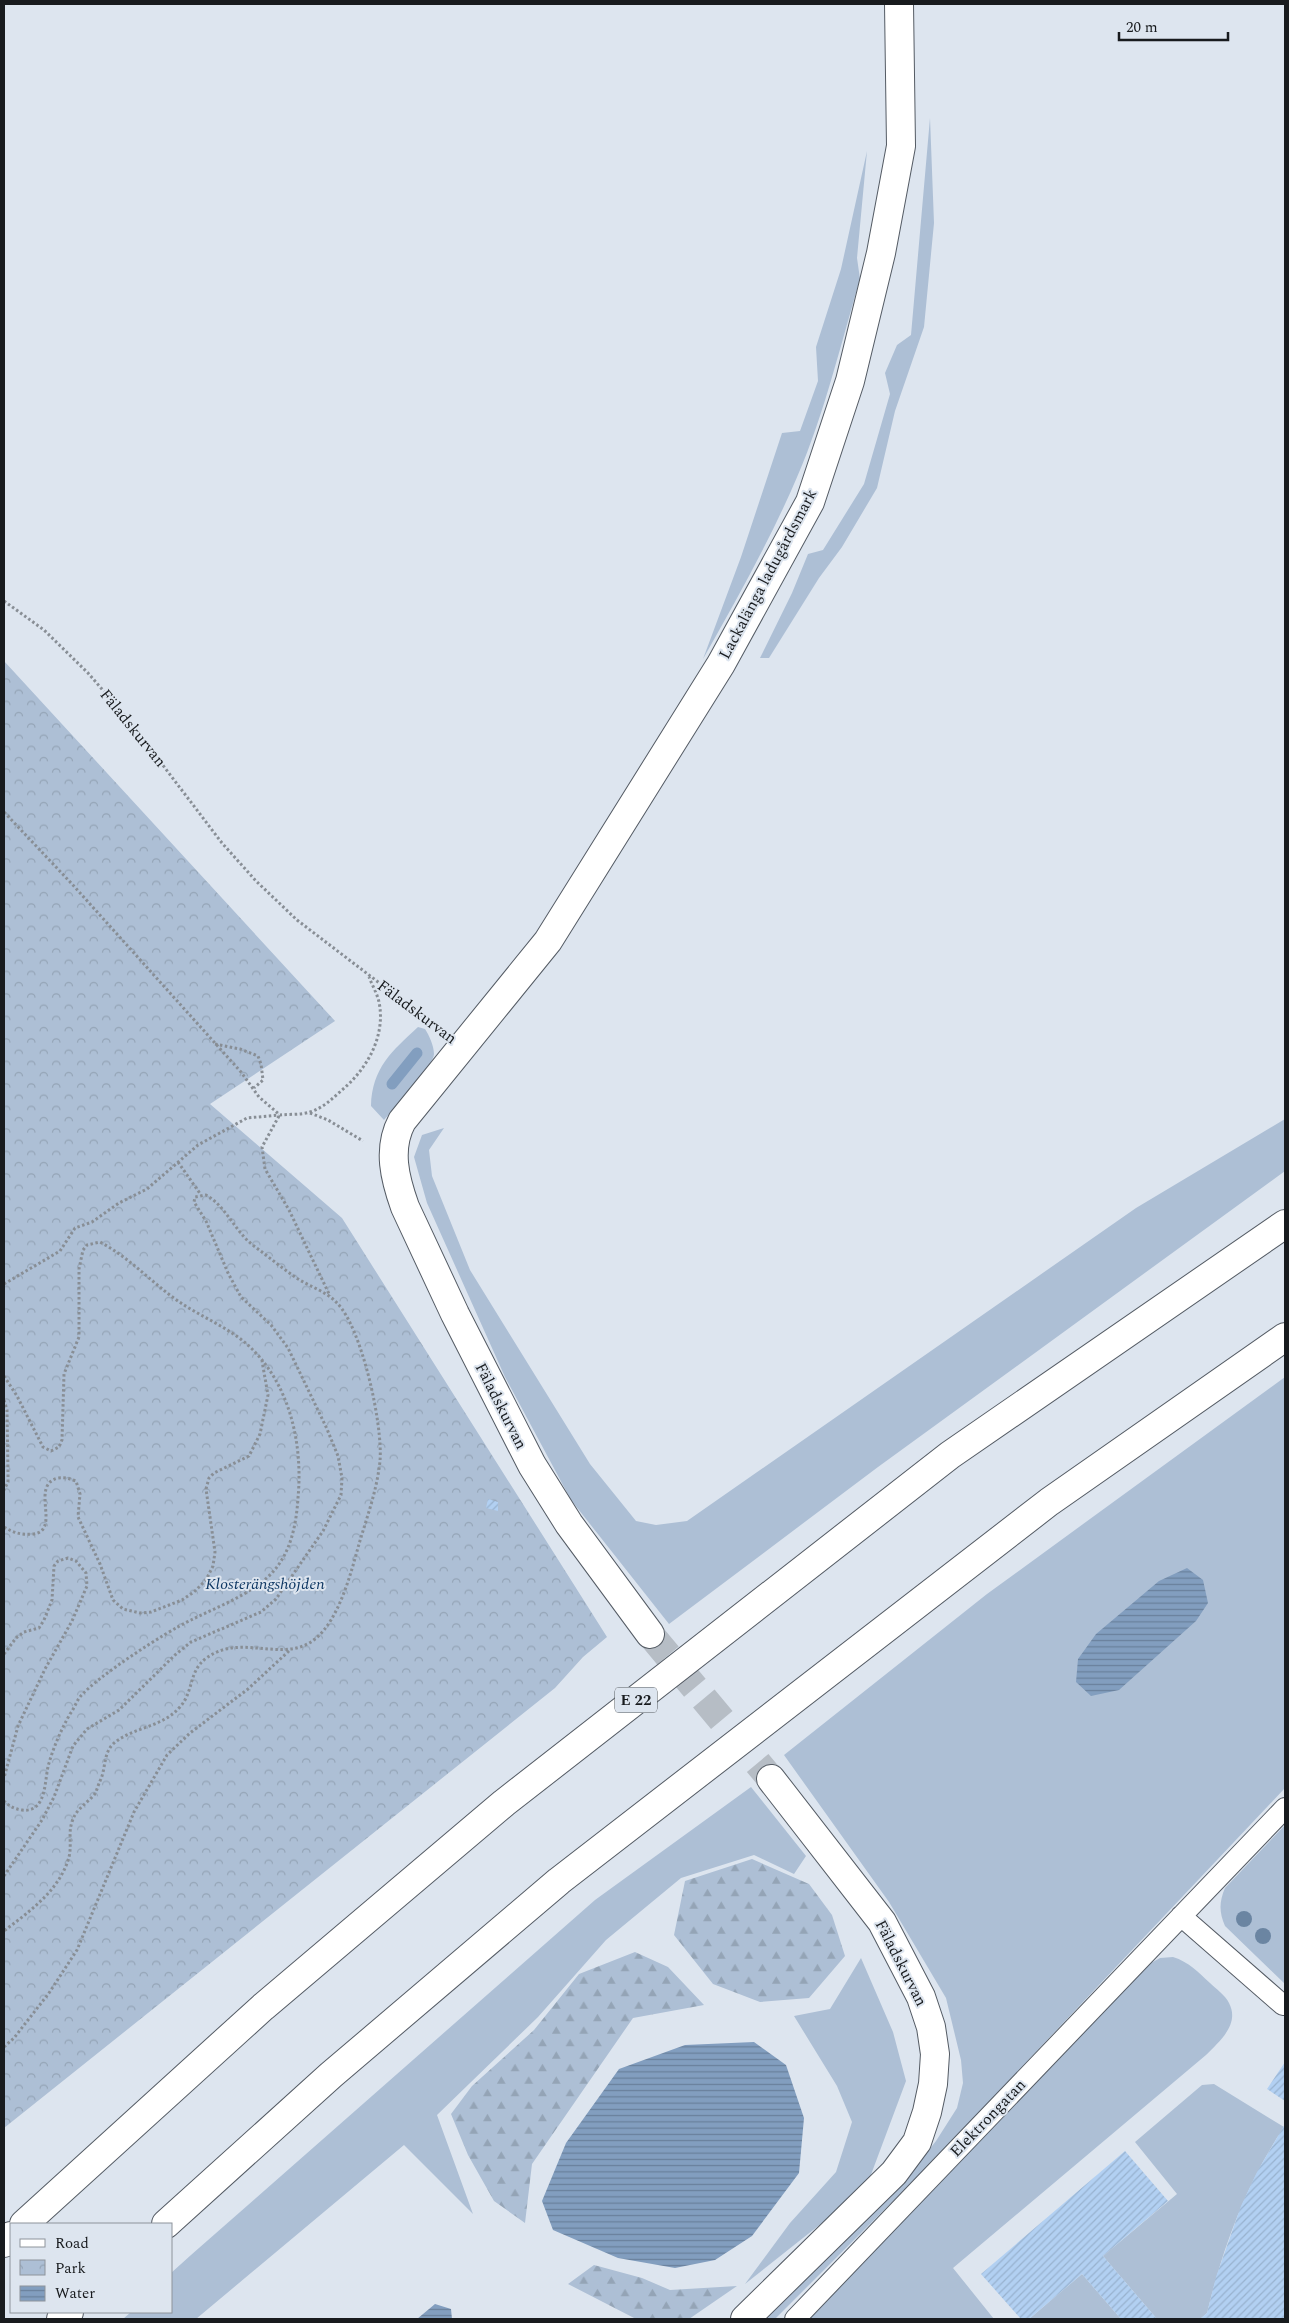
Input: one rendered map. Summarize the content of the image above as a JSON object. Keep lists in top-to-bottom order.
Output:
{
  "streets": {
    "main road": ["Lackalänga ladugårdsmark", "Fäladskurvan", "E 22"],
    "lane": ["Elektrongatan"]
  },
  "crossings": [
    ["Lackalänga ladugårdsmark", "Fäladskurvan"]
  ],
  "parks": ["Klosterängshöjden"],
  "legend": ["Road", "Park", "Water"],
  "scale_bar": "20 m"
}
